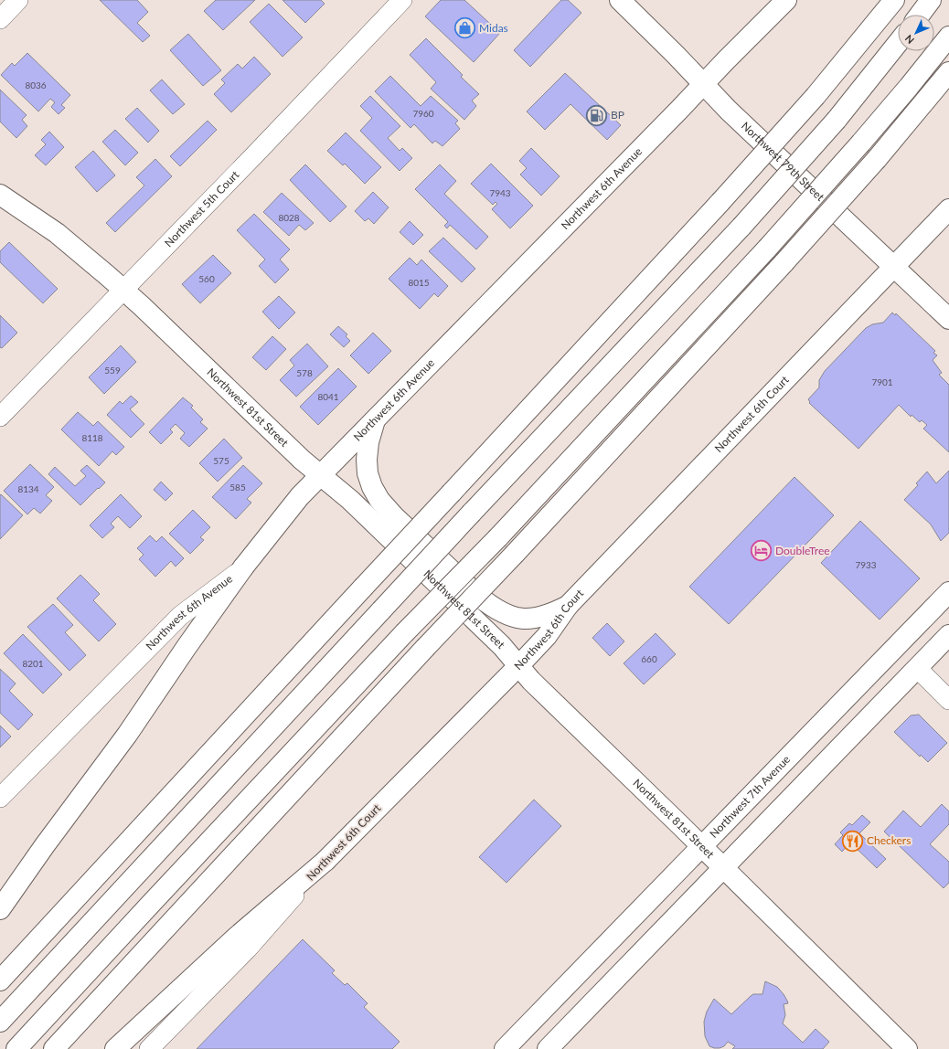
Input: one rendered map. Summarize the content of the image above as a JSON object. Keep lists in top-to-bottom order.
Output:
{
  "streets": {
    "main road": [
      "Northwest 79th Street",
      "Northwest 6th Avenue",
      "Northwest 81st Street",
      "Northwest 6th Court",
      "Northwest 7th Avenue"
    ],
    "street": ["Northwest 5th Court"]
  },
  "crossings": [
    ["Northwest 79th Street", "Northwest 6th Avenue"],
    ["Northwest 79th Street", "Northwest 6th Court"],
    ["Northwest 6th Avenue", "Northwest 81st Street"],
    ["Northwest 5th Court", "Northwest 81st Street"],
    ["Northwest 81st Street", "Northwest 6th Court"],
    ["Northwest 81st Street", "Northwest 7th Avenue"]
  ],
  "places": {
    "shop": ["Midas"],
    "fuel station": ["BP"],
    "hotel": ["DoubleTree"],
    "restaurant": ["Checkers"]
  },
  "house_numbers": [
    "8036",
    "7960",
    "7943",
    "8028",
    "560",
    "8015",
    "559",
    "578",
    "7901",
    "8041",
    "8118",
    "575",
    "585",
    "8134",
    "7933",
    "660",
    "8201"
  ],
  "north": "bottom left"
}
